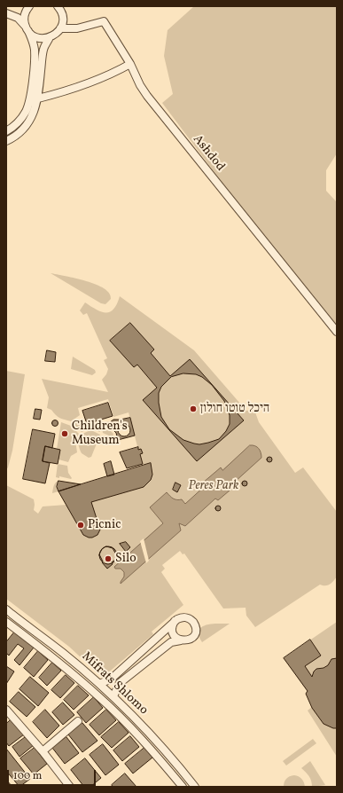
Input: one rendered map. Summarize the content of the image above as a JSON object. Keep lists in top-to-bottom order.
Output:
{
  "streets": {
    "street": ["Ashdod", "Mifrats Shlomo"]
  },
  "parks": ["Peres Park"],
  "places": [
    "היכל טוטו חולון",
    "Children's Museum",
    "Picnic",
    "Silo"
  ],
  "scale_bar": "100 m"
}
